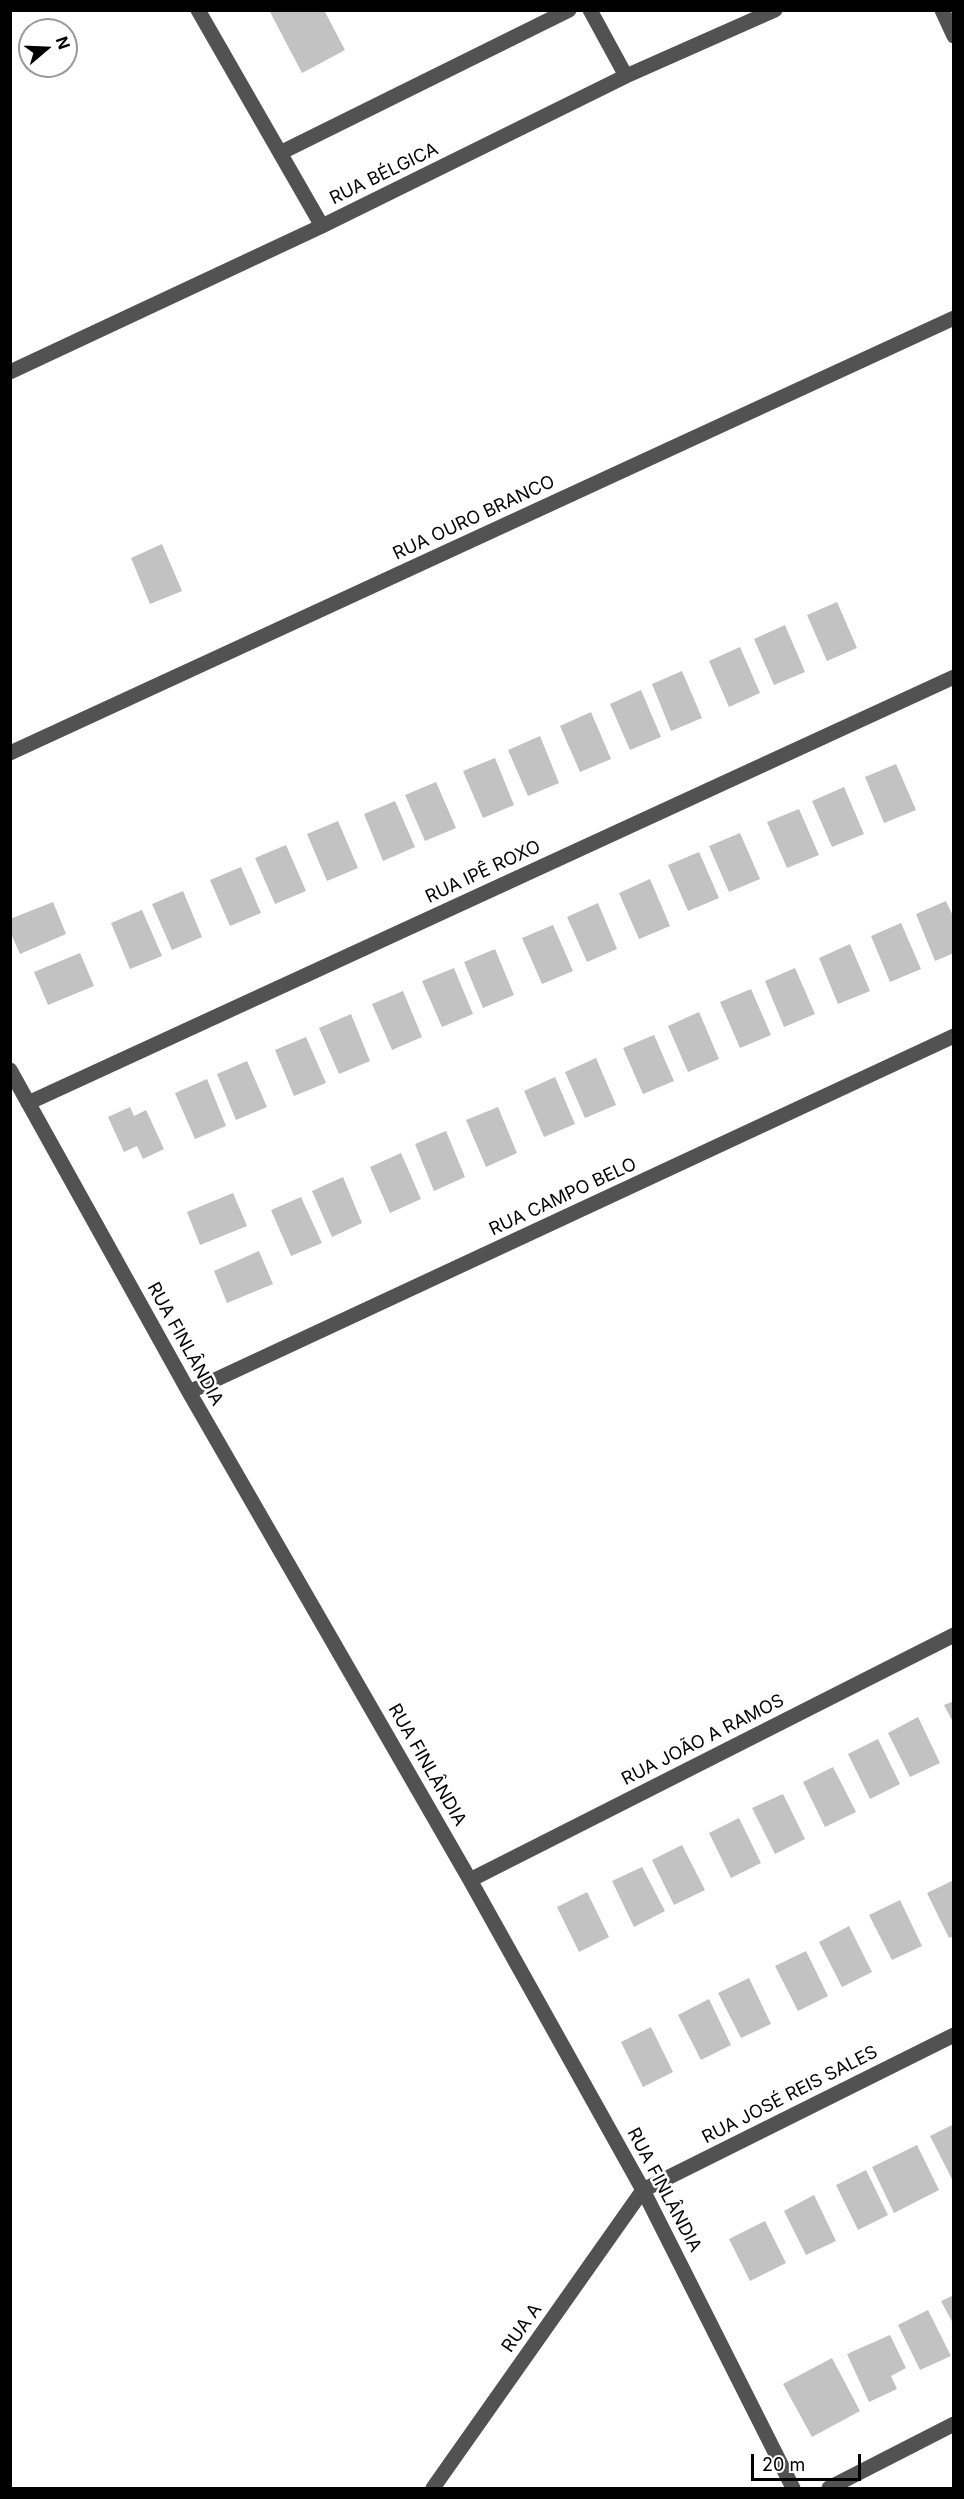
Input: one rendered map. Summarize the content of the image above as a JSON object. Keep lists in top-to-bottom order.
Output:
{
  "streets": {
    "street": [
      "RUA BÉLGICA",
      "RUA OURO BRANCO",
      "RUA IPÊ ROXO",
      "RUA CAMPO BELO",
      "RUA FINLÂNDIA",
      "RUA JOÃO A RAMOS",
      "RUA JOSÉ REIS SALES",
      "RUA A"
    ]
  },
  "crossings": [
    ["RUA IPÊ ROXO", "RUA FINLÂNDIA"],
    ["RUA CAMPO BELO", "RUA FINLÂNDIA"],
    ["RUA FINLÂNDIA", "RUA JOÃO A RAMOS"],
    ["RUA FINLÂNDIA", "RUA JOSÉ REIS SALES"],
    ["RUA FINLÂNDIA", "RUA A"],
    ["RUA JOSÉ REIS SALES", "RUA A"]
  ],
  "scale_bar": "20 m",
  "north": "right"
}
